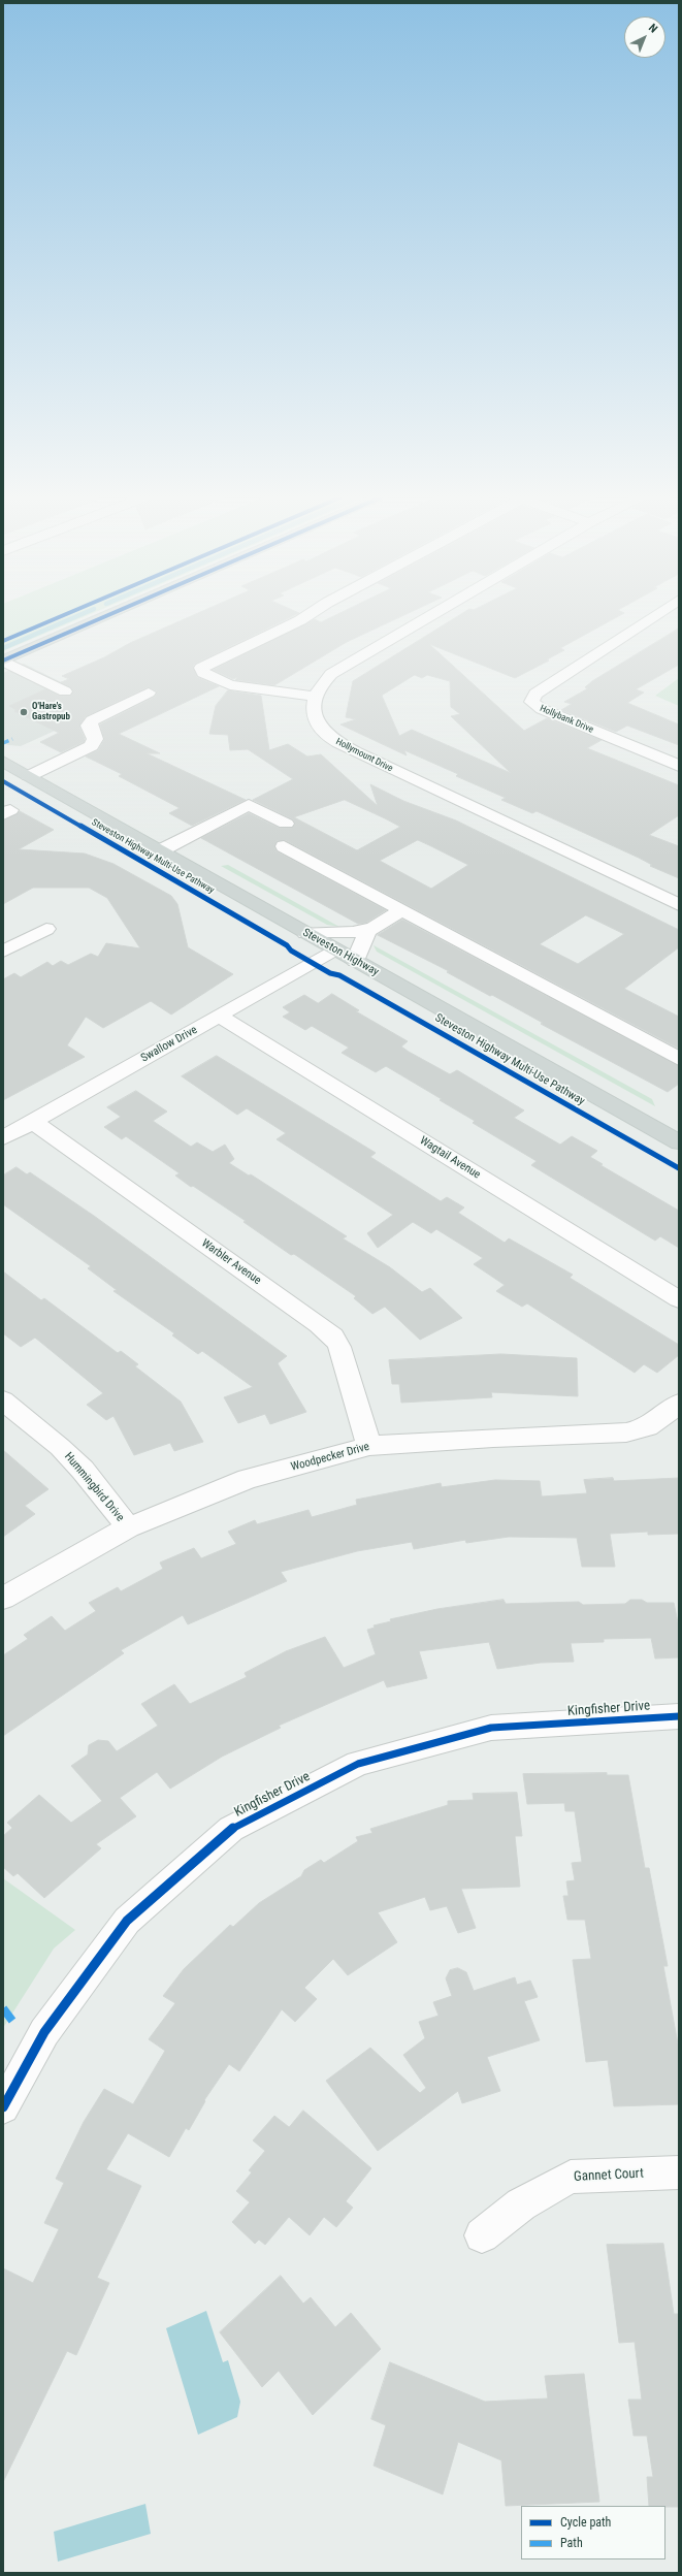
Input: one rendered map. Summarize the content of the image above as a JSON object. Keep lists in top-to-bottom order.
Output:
{
  "streets": {
    "main road": ["Steveston Highway"],
    "street": [
      "Hollybank Drive",
      "Hollymount Drive",
      "Swallow Drive",
      "Wagtail Avenue",
      "Warbler Avenue",
      "Woodpecker Drive",
      "Hummingbird Drive",
      "Kingfisher Drive",
      "Gannet Court"
    ],
    "cycle path": ["Steveston Highway Multi-Use Pathway"]
  },
  "crossings": [
    ["Steveston Highway", "Swallow Drive"],
    ["Swallow Drive", "Wagtail Avenue"],
    ["Swallow Drive", "Warbler Avenue"],
    ["Warbler Avenue", "Woodpecker Drive"],
    ["Woodpecker Drive", "Hummingbird Drive"]
  ],
  "places": ["O'Hare's Gastropub"],
  "legend": ["Cycle path", "Path"],
  "north": "top right"
}
